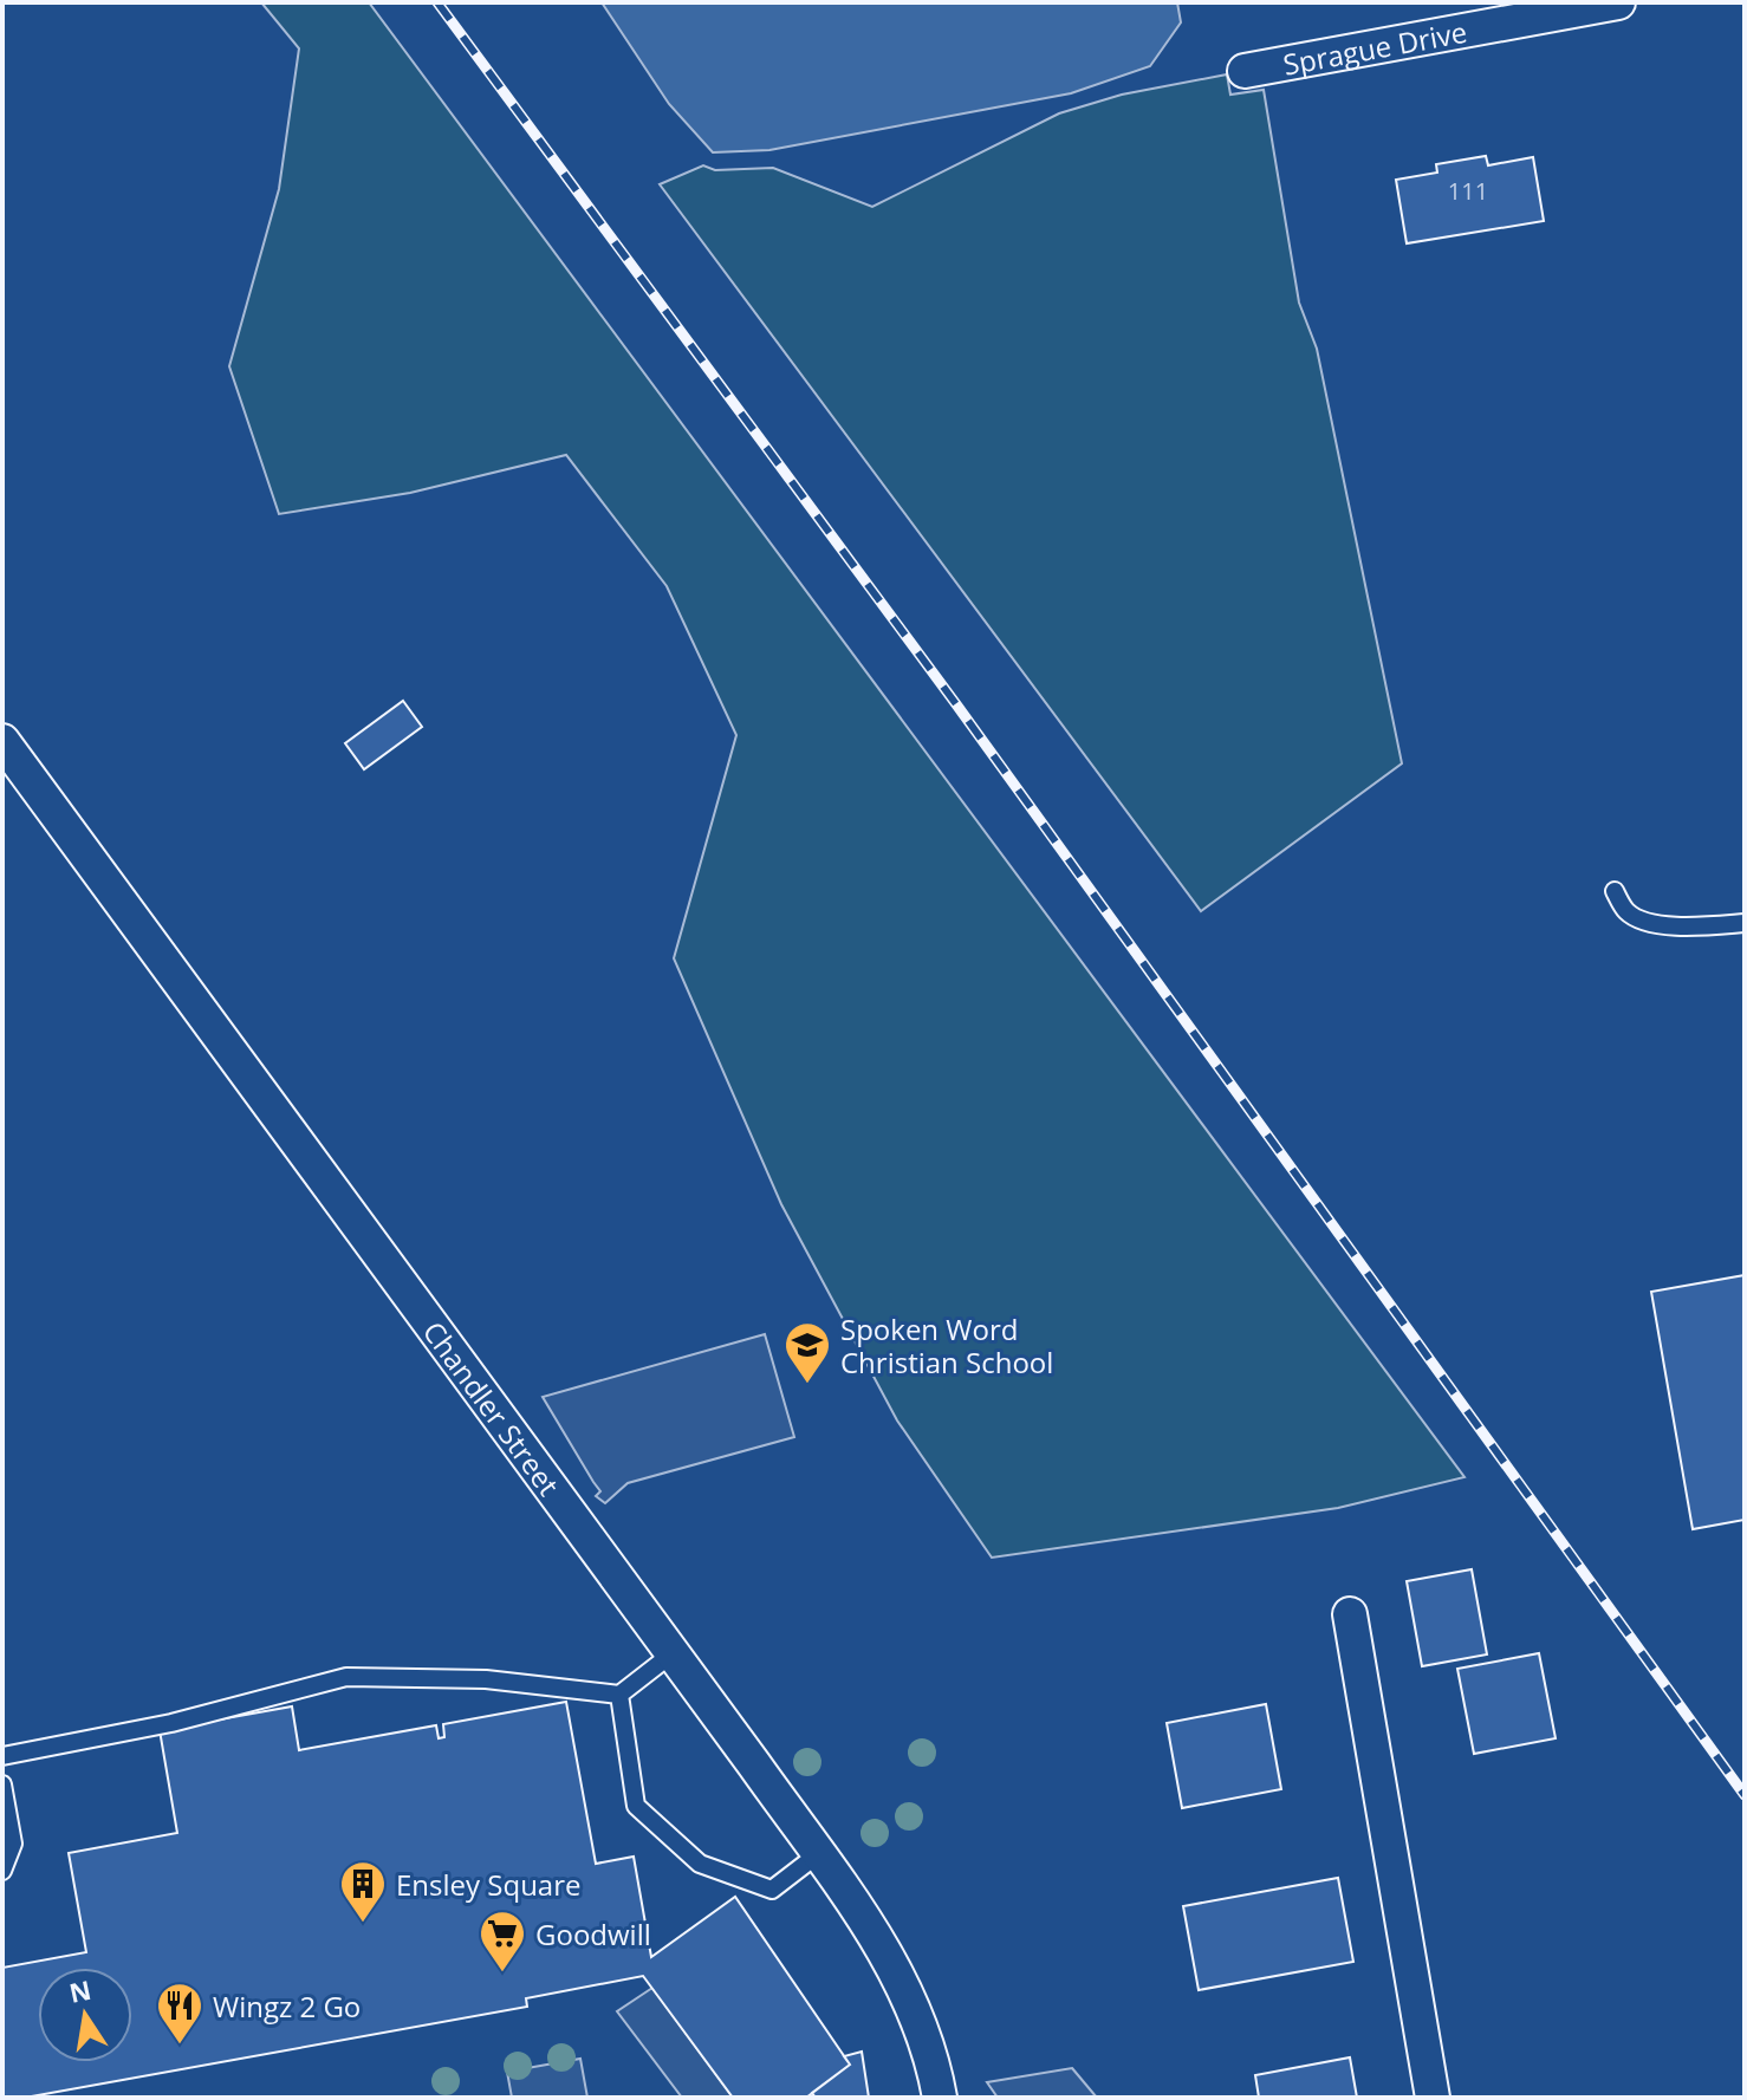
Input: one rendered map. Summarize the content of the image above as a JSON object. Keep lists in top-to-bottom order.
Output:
{
  "streets": {
    "street": ["Sprague Drive", "Chandler Street"]
  },
  "places": {
    "school or university": ["Spoken Word Christian School"],
    "building": ["Ensley Square"],
    "supermarket": ["Goodwill"],
    "restaurant": ["Wingz 2 Go"]
  },
  "house_numbers": ["111"],
  "north": "top"
}
